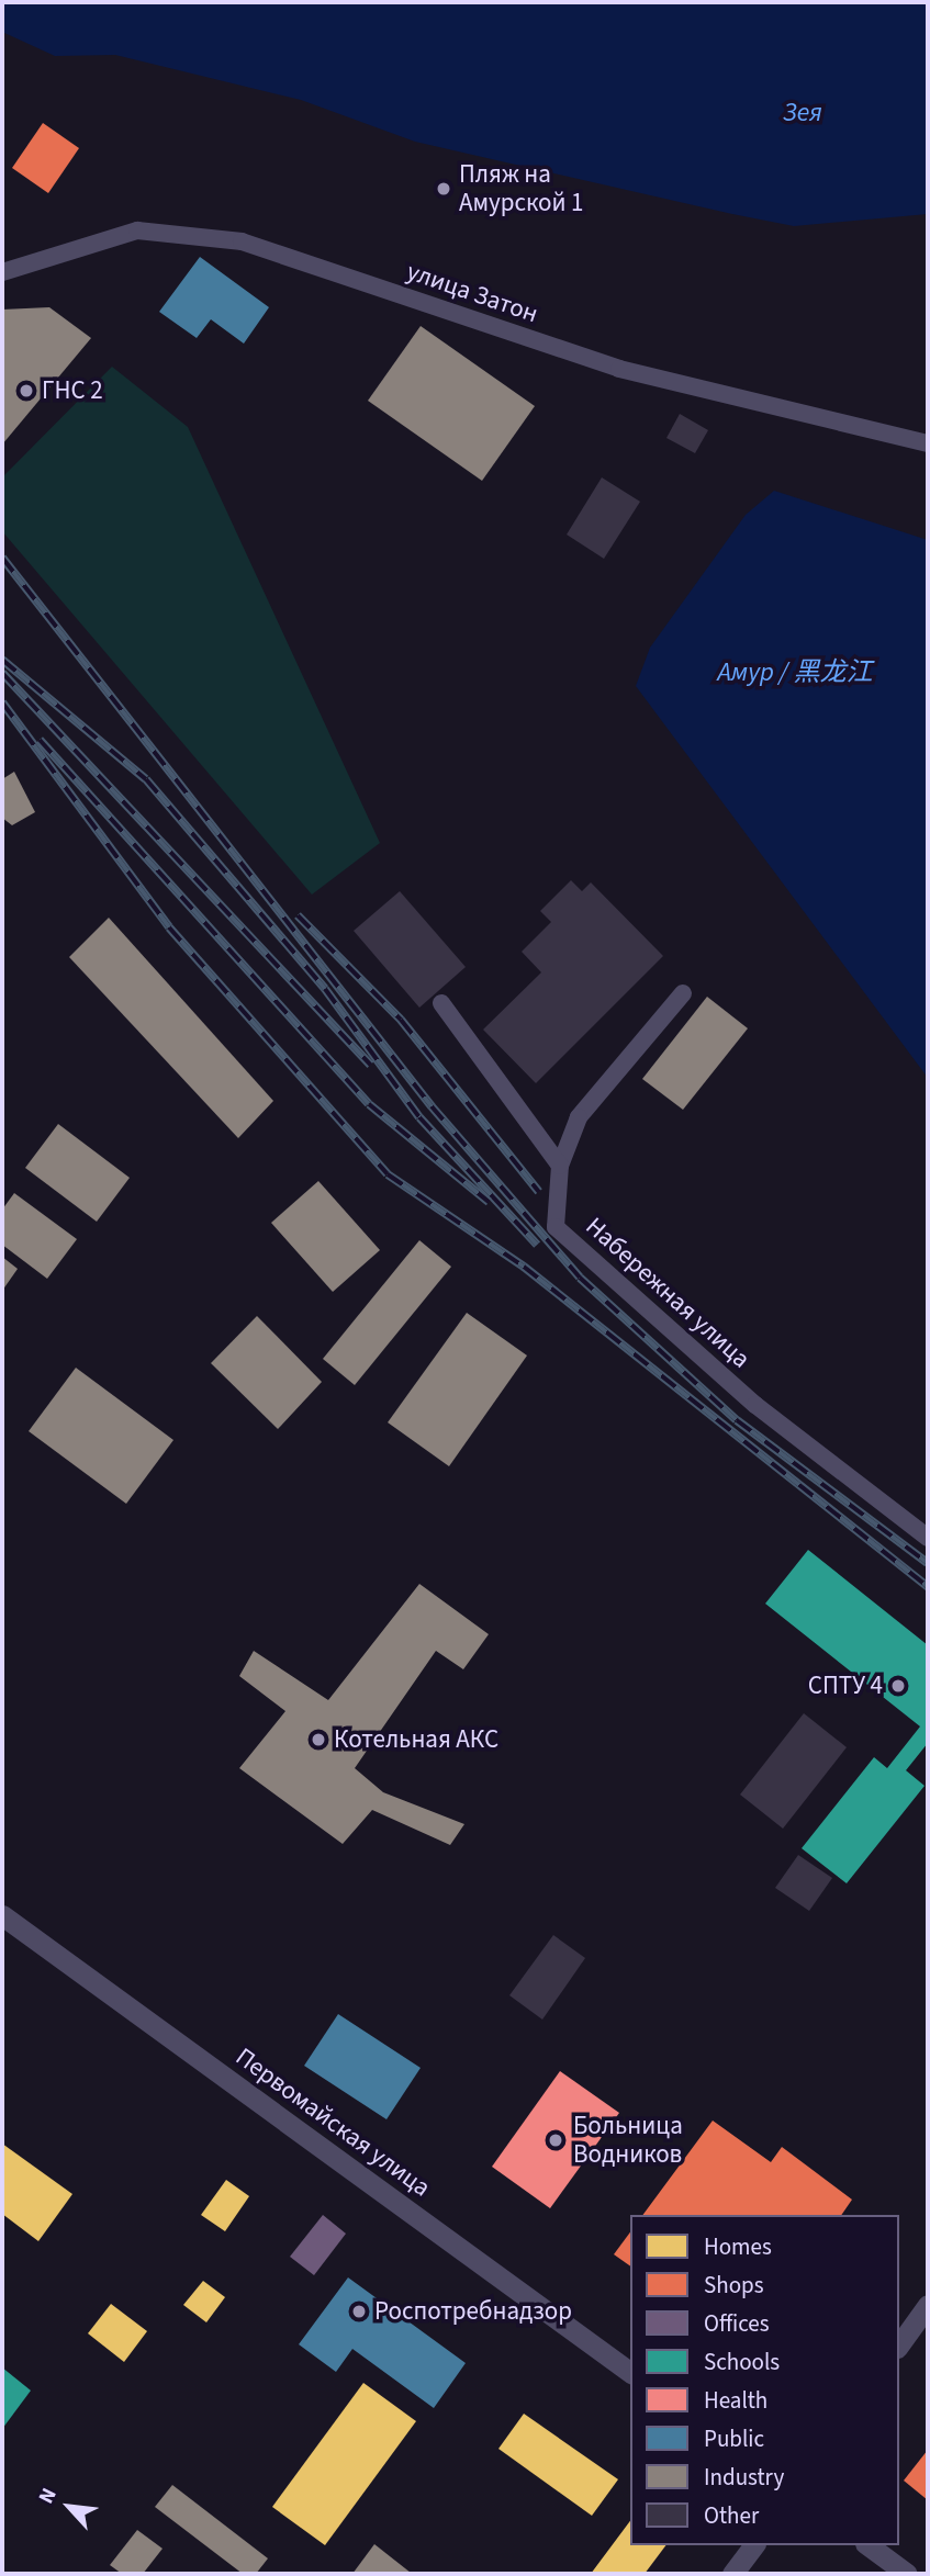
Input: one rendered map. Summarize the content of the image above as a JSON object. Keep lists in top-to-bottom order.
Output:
{
  "streets": {
    "street": ["улица Затон", "Набережная улица", "Первомайская улица"]
  },
  "water": ["Зея", "Амур / 黑龙江"],
  "places": [
    "Пляж на Амурской 1",
    "ГНС 2",
    "СПТУ 4",
    "Котельная АКС",
    "Больница Водников",
    "Роспотребнадзор"
  ],
  "legend": [
    "Homes",
    "Shops",
    "Offices",
    "Schools",
    "Health",
    "Public",
    "Industry",
    "Other"
  ],
  "north": "top left"
}
